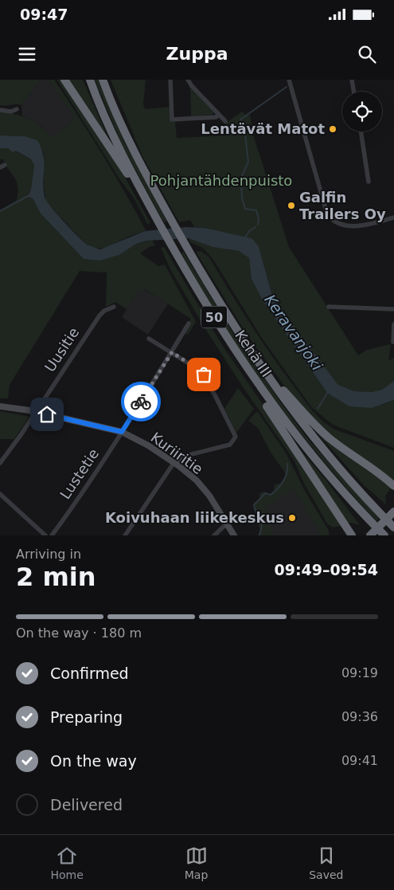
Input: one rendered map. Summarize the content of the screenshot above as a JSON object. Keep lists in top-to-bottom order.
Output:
{
  "streets": {
    "highway": ["50", "Kehä III"],
    "street": ["Uusitie", "Kuriiritie", "Lustetie"]
  },
  "crossings": [
    ["Uusitie", "Kuriiritie"],
    ["Kuriiritie", "Lustetie"]
  ],
  "water": ["Keravanjoki"],
  "parks": ["Pohjantähdenpuisto"],
  "places": ["Lentävät Matot", "Galfin Trailers Oy", "Koivuhaan liikekeskus"],
  "page": {
    "status": "09:47",
    "header": "Zuppa",
    "heading": ["2 min", "Arriving in", "09:49–09:54"],
    "bar": "On the way · 180 m",
    "list": [
      ["Confirmed", "09:19"],
      ["Preparing", "09:36"],
      ["On the way", "09:41"],
      "Delivered"
    ],
    "tabs": ["Home", "Map", "Saved"]
  }
}
